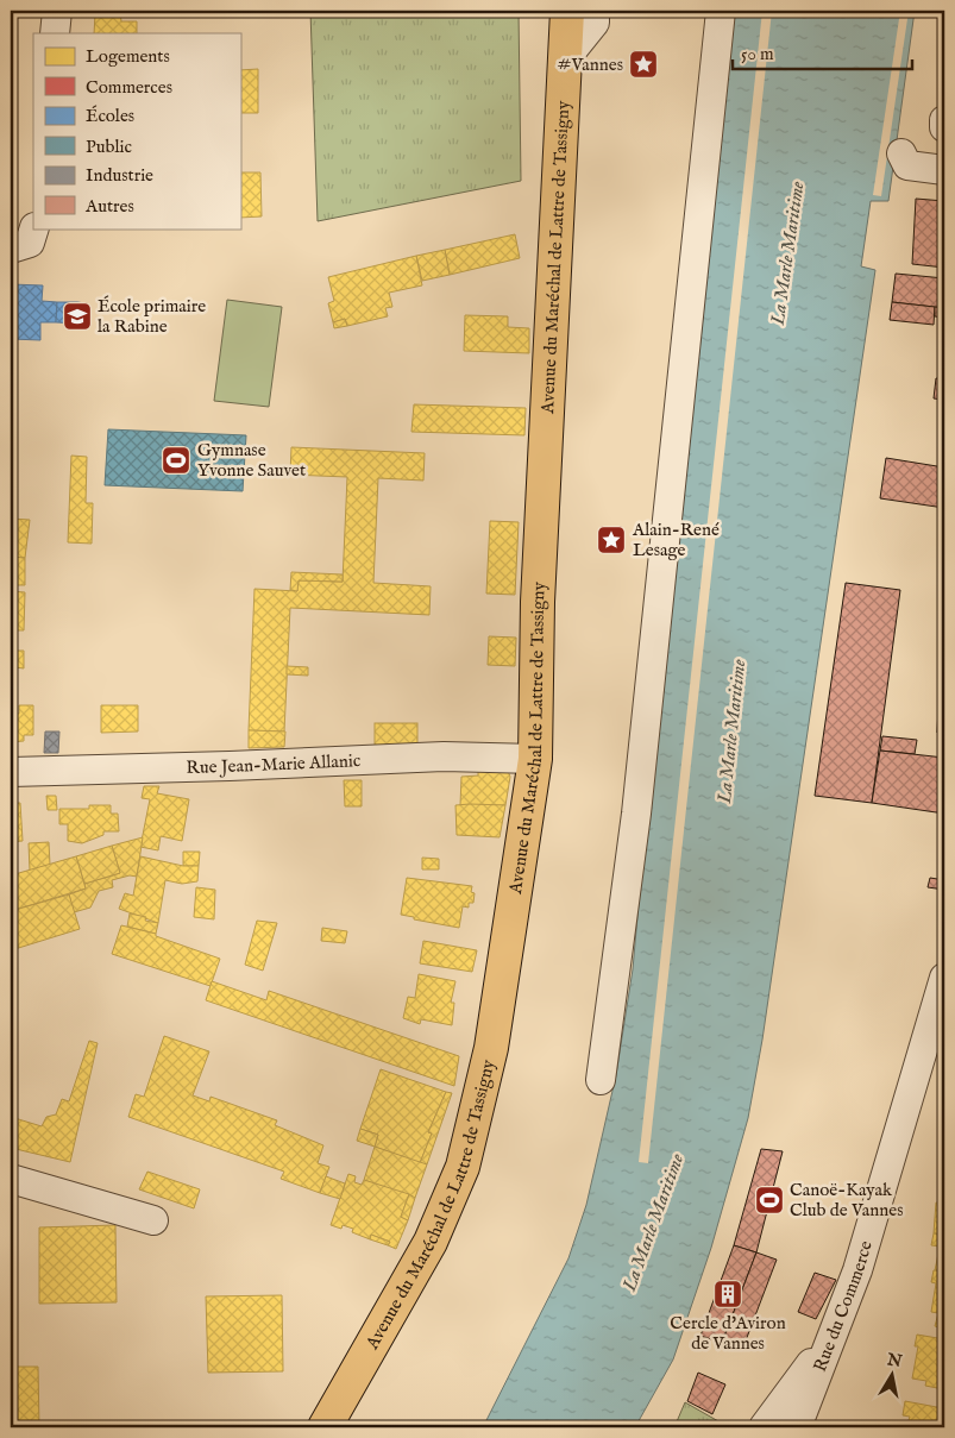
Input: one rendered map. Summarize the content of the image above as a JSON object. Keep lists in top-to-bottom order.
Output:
{
  "streets": {
    "main road": ["Avenue du Maréchal de Lattre de Tassigny"],
    "street": ["Rue Jean-Marie Allanic", "Rue du Commerce"]
  },
  "crossings": [
    ["Avenue du Maréchal de Lattre de Tassigny", "Rue Jean-Marie Allanic"]
  ],
  "water": ["La Marle Maritime"],
  "places": {
    "place": ["#Vannes", "Alain-René Lesage"],
    "school or university": ["École primaire la Rabine"],
    "sports": ["Gymnase Yvonne Sauvet", "Canoë-Kayak Club de Vannes"],
    "building": ["Cercle d'Aviron de Vannes"]
  },
  "legend": [
    "Logements",
    "Commerces",
    "Écoles",
    "Public",
    "Industrie",
    "Autres"
  ],
  "scale_bar": "50 m",
  "north": "top"
}
